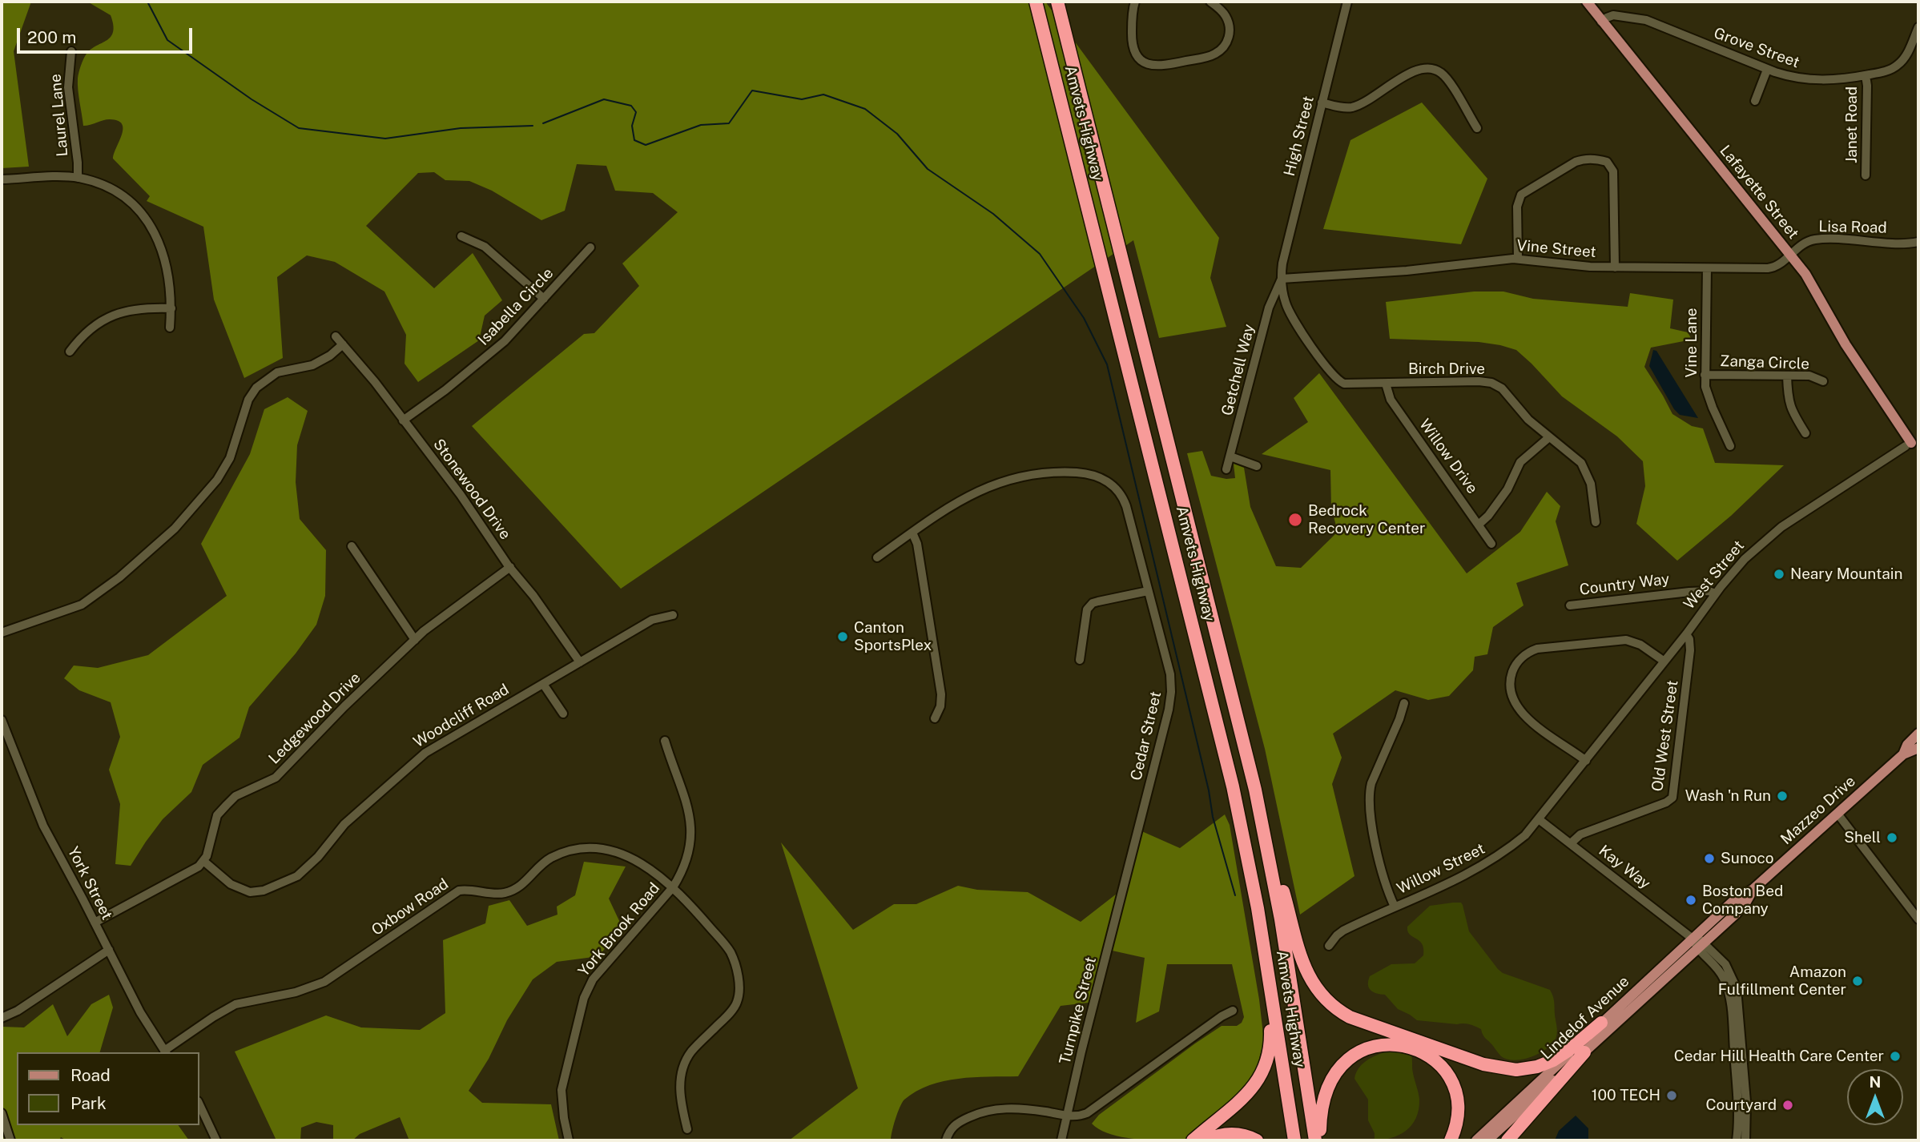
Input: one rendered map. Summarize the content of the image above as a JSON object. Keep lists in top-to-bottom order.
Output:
{
  "streets": {
    "highway": ["Amvets Highway"],
    "main road": ["Lafayette Street", "Mazzeo Drive", "Lindelof Avenue"],
    "street": [
      "Grove Street",
      "Laurel Lane",
      "Janet Road",
      "High Street",
      "Lisa Road",
      "Vine Street",
      "Isabella Circle",
      "Vine Lane",
      "Zanga Circle",
      "Birch Drive",
      "Getchell Way",
      "Willow Drive",
      "Stonewood Drive",
      "West Street",
      "Country Way",
      "Woodcliff Road",
      "Ledgewood Drive",
      "Cedar Street",
      "Old West Street",
      "Kay Way",
      "Willow Street",
      "York Street",
      "Oxbow Road",
      "York Brook Road",
      "Turnpike Street"
    ]
  },
  "crossings": [
    ["Grove Street", "Janet Road"],
    ["Grove Street", "Lafayette Street"],
    ["High Street", "Vine Street"],
    ["High Street", "Birch Drive"],
    ["High Street", "Getchell Way"],
    ["Lafayette Street", "Lisa Road"],
    ["Lafayette Street", "Vine Street"],
    ["Lafayette Street", "West Street"],
    ["Lisa Road", "Vine Street"],
    ["Vine Street", "Vine Lane"],
    ["Vine Street", "Birch Drive"],
    ["Vine Street", "Getchell Way"],
    ["Isabella Circle", "Stonewood Drive"],
    ["Vine Lane", "Zanga Circle"],
    ["Birch Drive", "Getchell Way"],
    ["Birch Drive", "Willow Drive"],
    ["Stonewood Drive", "Woodcliff Road"],
    ["Stonewood Drive", "Ledgewood Drive"],
    ["West Street", "Country Way"],
    ["West Street", "Old West Street"],
    ["West Street", "Willow Street"],
    ["Woodcliff Road", "Ledgewood Drive"],
    ["Cedar Street", "Turnpike Street"],
    ["Old West Street", "Kay Way"],
    ["Mazzeo Drive", "Lindelof Avenue"],
    ["Kay Way", "Willow Street"],
    ["Kay Way", "Lindelof Avenue"],
    ["York Street", "Oxbow Road"],
    ["Oxbow Road", "York Brook Road"]
  ],
  "places": [
    "Bedrock Recovery Center",
    "Neary Mountain",
    "Canton SportsPlex",
    "Wash 'n Run",
    "Shell",
    "Sunoco",
    "Boston Bed Company",
    "Amazon Fulfillment Center",
    "Cedar Hill Health Care Center",
    "100 TECH",
    "Courtyard"
  ],
  "legend": ["Road", "Park"],
  "scale_bar": "200 m",
  "north": "top"
}
